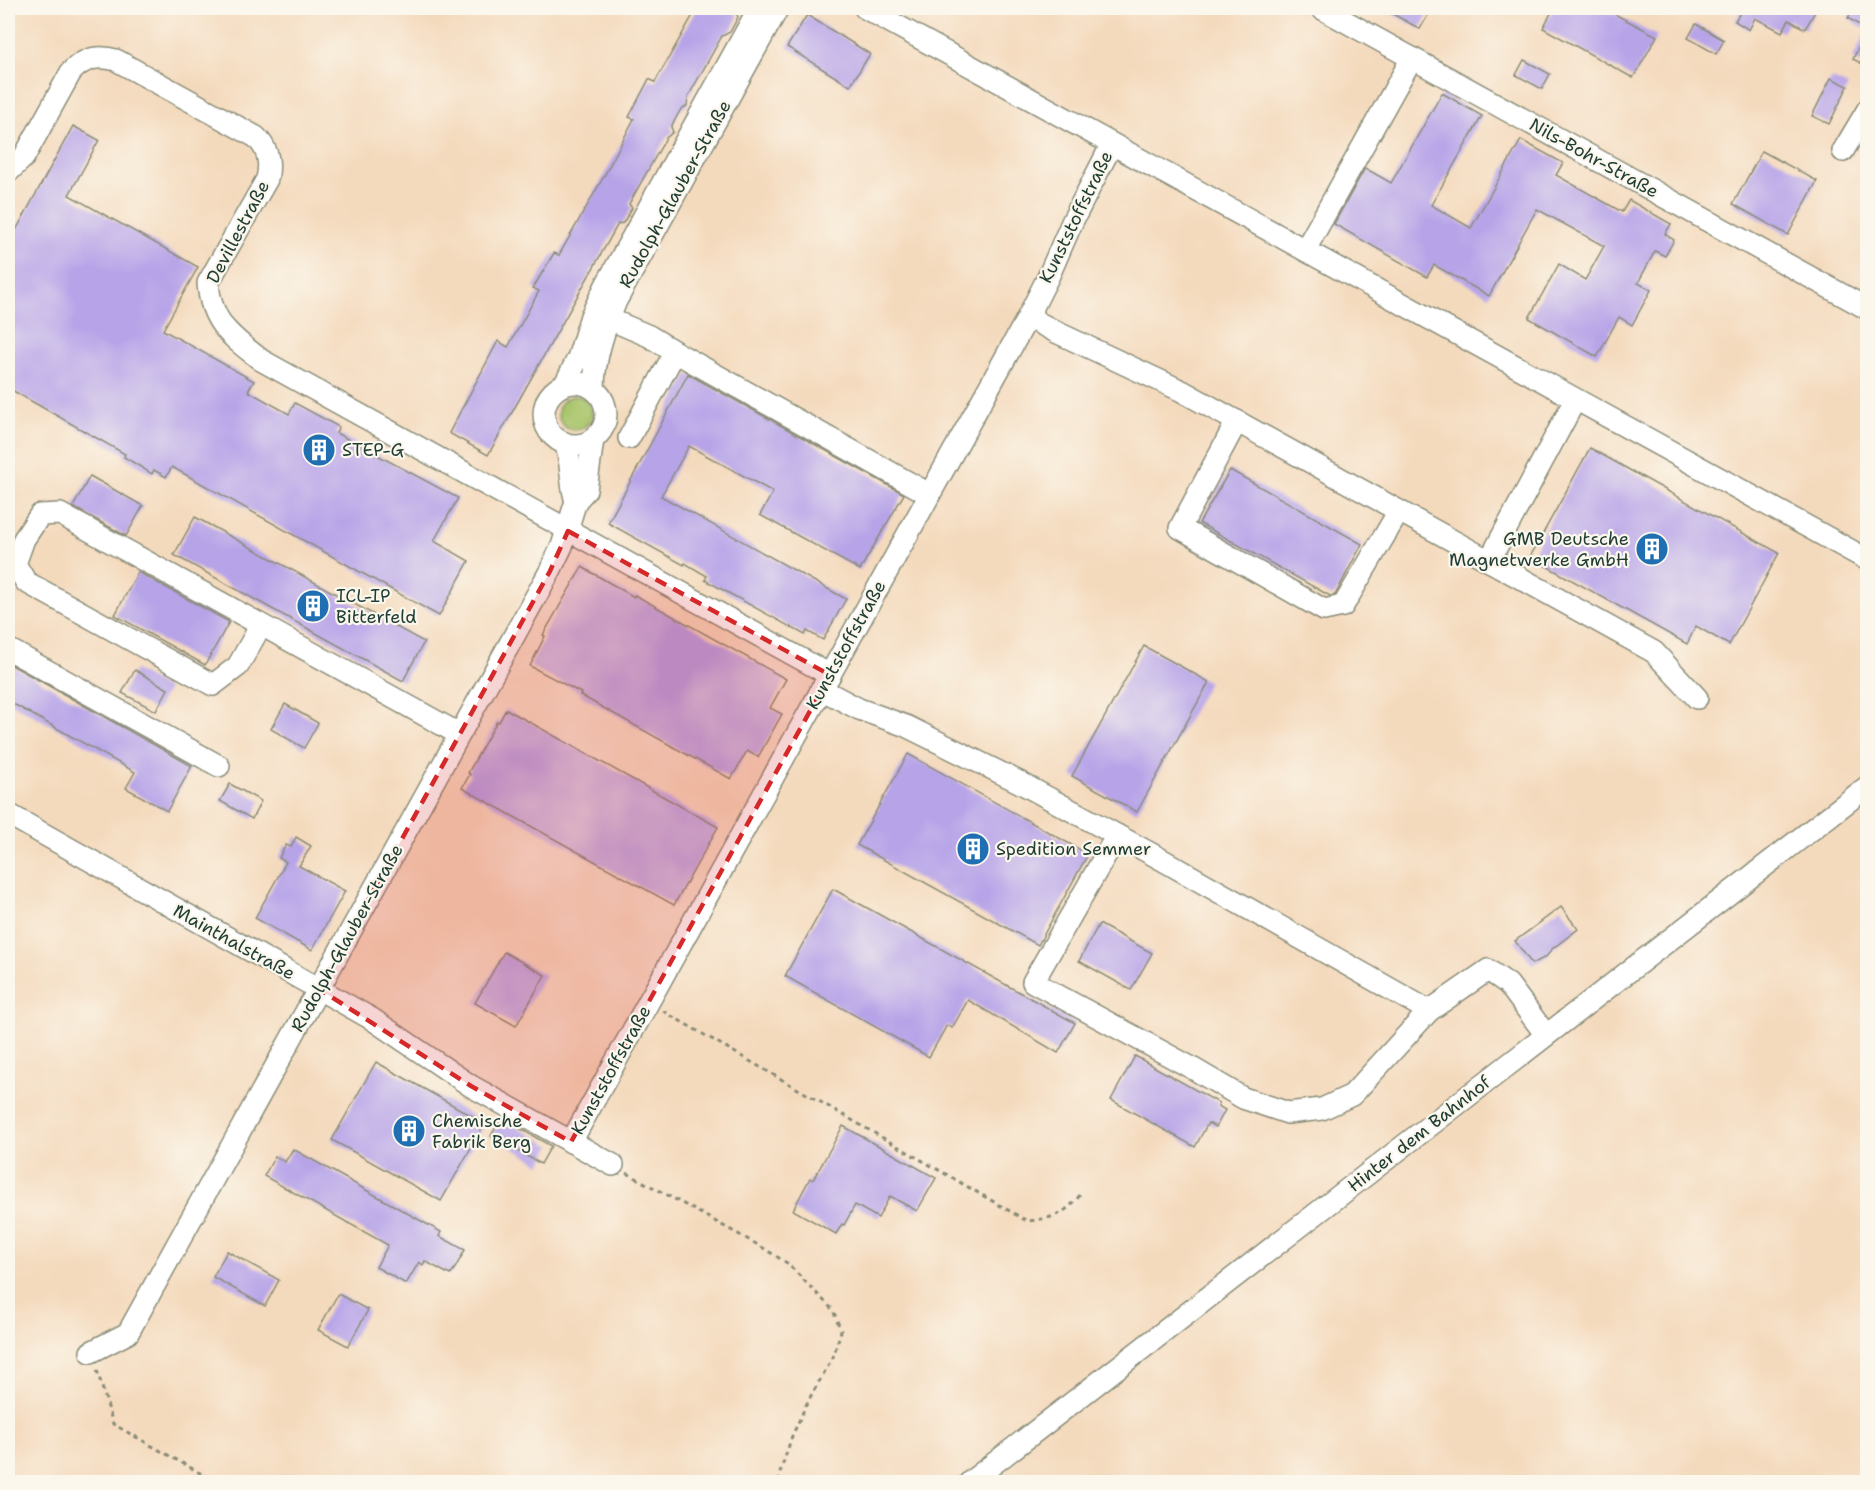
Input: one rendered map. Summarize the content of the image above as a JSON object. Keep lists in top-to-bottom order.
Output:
{
  "streets": {
    "street": [
      "Nils-Bohr-Straße",
      "Rudolph-Glauber-Straße",
      "Kunststoffstraße",
      "Devillestraße",
      "Mainthalstraße",
      "Hinter dem Bahnhof"
    ]
  },
  "crossings": [
    ["Rudolph-Glauber-Straße", "Devillestraße"],
    ["Rudolph-Glauber-Straße", "Mainthalstraße"],
    ["Kunststoffstraße", "Devillestraße"],
    ["Kunststoffstraße", "Mainthalstraße"]
  ],
  "places": {
    "building": [
      "STEP-G",
      "GMB Deutsche Magnetwerke GmbH",
      "ICL-IP Bitterfeld",
      "Spedition Semmer",
      "Chemische Fabrik Berg"
    ]
  }
}
